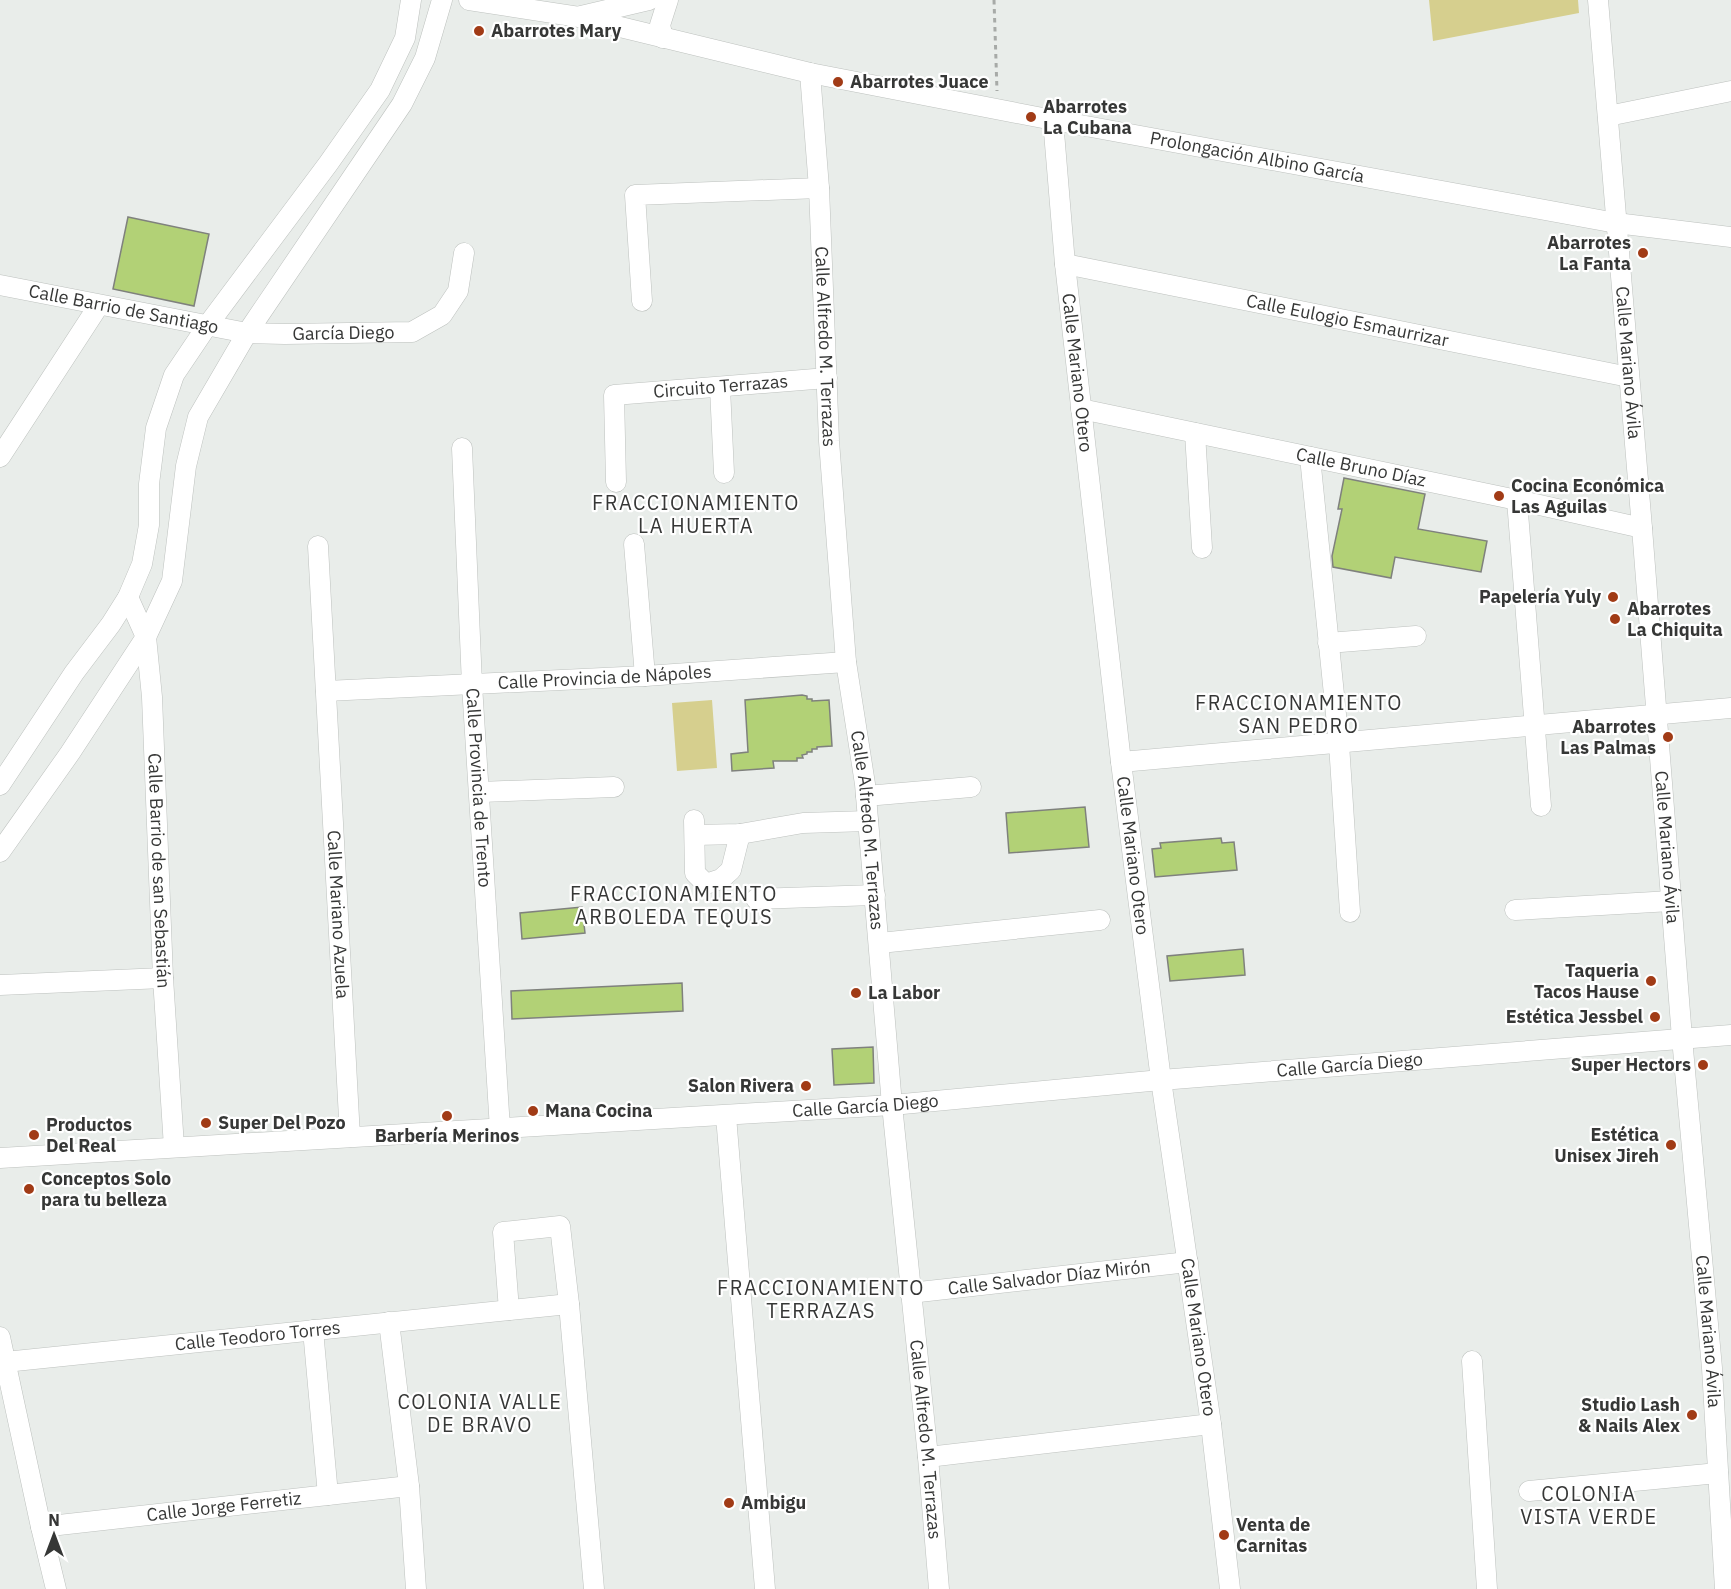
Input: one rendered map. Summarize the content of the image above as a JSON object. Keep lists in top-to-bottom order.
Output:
{
  "streets": {
    "street": [
      "Prolongación Albino García",
      "Calle Barrio de Santiago",
      "Calle Eulogio Esmaurrizar",
      "García Diego",
      "Calle Alfredo M. Terrazas",
      "Calle Mariano Ávila",
      "Calle Mariano Otero",
      "Circuito Terrazas",
      "Calle Bruno Díaz",
      "Calle Provincia de Nápoles",
      "Calle Provincia de Trento",
      "Calle Barrio de san Sebastián",
      "Calle Mariano Azuela",
      "Calle García Diego",
      "Calle Salvador Díaz Mirón",
      "Calle Teodoro Torres",
      "Calle Jorge Ferretiz"
    ]
  },
  "crossings": [
    ["Prolongación Albino García", "Calle Alfredo M. Terrazas"],
    ["Prolongación Albino García", "Calle Mariano Ávila"],
    ["Prolongación Albino García", "Calle Mariano Otero"],
    ["Calle Barrio de Santiago", "García Diego"],
    ["Calle Eulogio Esmaurrizar", "Calle Mariano Ávila"],
    ["Calle Eulogio Esmaurrizar", "Calle Mariano Otero"],
    ["Calle Alfredo M. Terrazas", "Circuito Terrazas"],
    ["Calle Alfredo M. Terrazas", "Calle Provincia de Nápoles"],
    ["Calle Alfredo M. Terrazas", "Calle García Diego"],
    ["Calle Alfredo M. Terrazas", "Calle Salvador Díaz Mirón"],
    ["Calle Mariano Ávila", "Calle Bruno Díaz"],
    ["Calle Mariano Ávila", "Calle García Diego"],
    ["Calle Mariano Otero", "Calle Bruno Díaz"],
    ["Calle Mariano Otero", "Calle García Diego"],
    ["Calle Mariano Otero", "Calle Salvador Díaz Mirón"],
    ["Calle Provincia de Nápoles", "Calle Provincia de Trento"],
    ["Calle Provincia de Nápoles", "Calle Mariano Azuela"],
    ["Calle Provincia de Trento", "Calle García Diego"],
    ["Calle Barrio de san Sebastián", "Calle García Diego"],
    ["Calle Mariano Azuela", "Calle García Diego"]
  ],
  "districts": [
    "FRACCIONAMIENTO LA HUERTA",
    "FRACCIONAMIENTO SAN PEDRO",
    "FRACCIONAMIENTO ARBOLEDA TEQUIS",
    "FRACCIONAMIENTO TERRAZAS",
    "COLONIA VALLE DE BRAVO",
    "COLONIA VISTA VERDE"
  ],
  "places": [
    "Abarrotes Mary",
    "Abarrotes Juace",
    "Abarrotes La Cubana",
    "Abarrotes La Fanta",
    "Cocina Económica Las Aguilas",
    "Papelería Yuly",
    "Abarrotes La Chiquita",
    "Abarrotes Las Palmas",
    "Taqueria Tacos Hause",
    "La Labor",
    "Estética Jessbel",
    "Super Hectors",
    "Salon Rivera",
    "Mana Cocina",
    "Barbería Merinos",
    "Super Del Pozo",
    "Productos Del Real",
    "Estética Unisex Jireh",
    "Conceptos Solo para tu belleza",
    "Studio Lash & Nails Alex",
    "Ambigu",
    "Venta de Carnitas"
  ],
  "north": "top"
}
